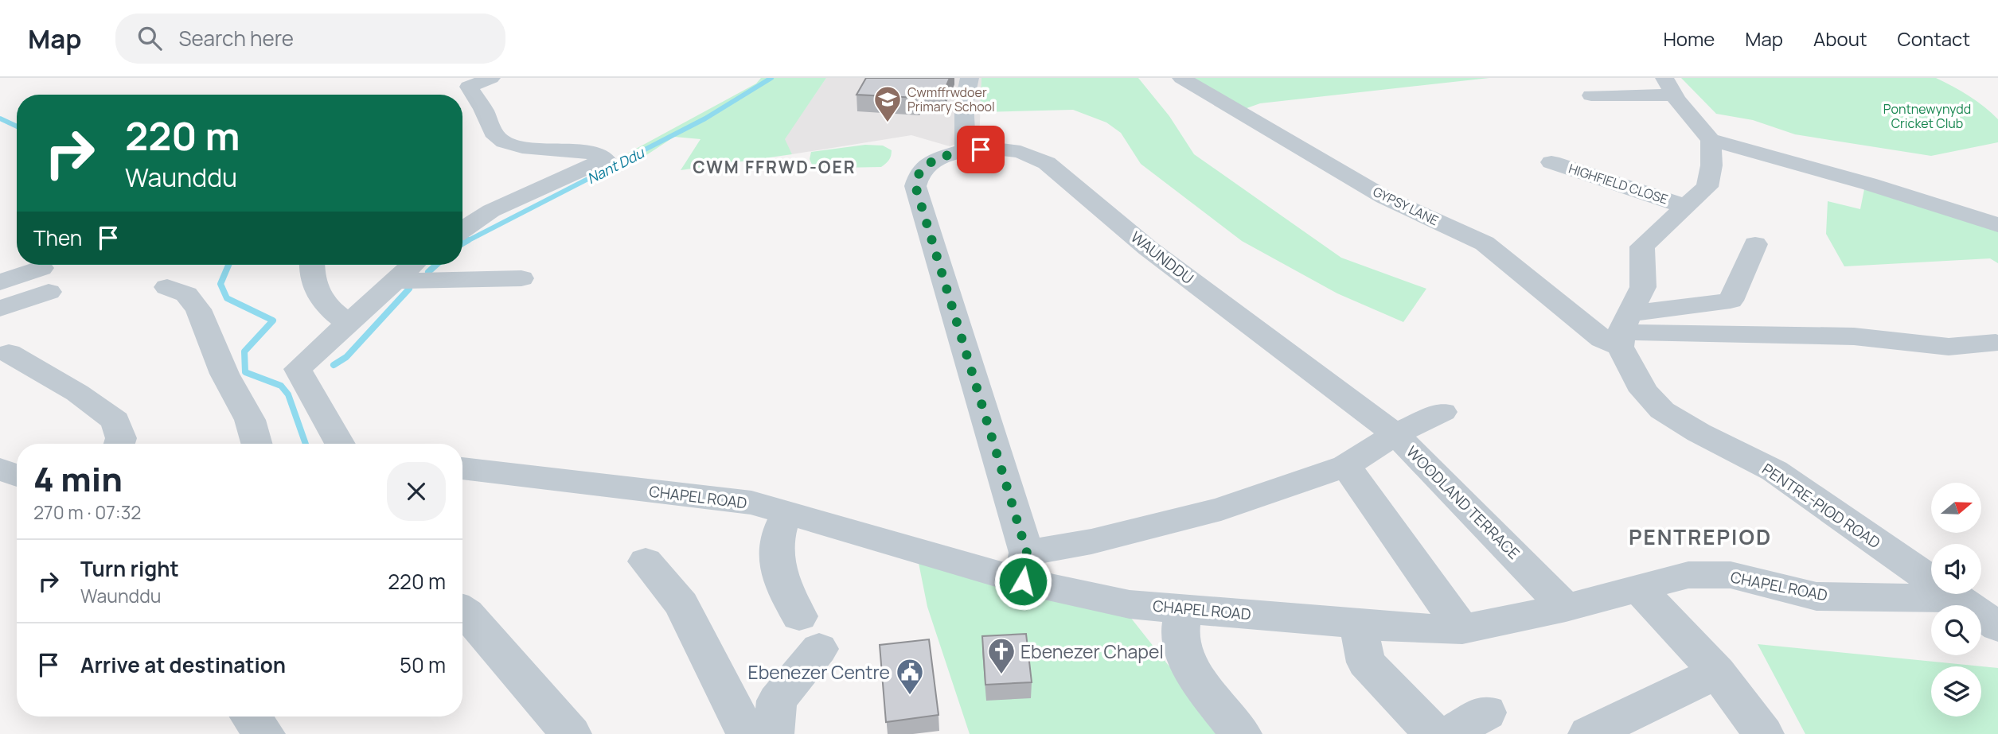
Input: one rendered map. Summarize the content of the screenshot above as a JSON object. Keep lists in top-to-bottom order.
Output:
{
  "streets": {
    "street": [
      "HIGHFIELD CLOSE",
      "GYPSY LANE",
      "WAUNDDU",
      "CHAPEL ROAD",
      "WOODLAND TERRACE",
      "PENTRE-PIOD ROAD"
    ]
  },
  "crossings": [
    ["GYPSY LANE", "PENTRE-PIOD ROAD"],
    ["WAUNDDU", "CHAPEL ROAD"],
    ["WAUNDDU", "WOODLAND TERRACE"],
    ["CHAPEL ROAD", "WOODLAND TERRACE"],
    ["CHAPEL ROAD", "PENTRE-PIOD ROAD"]
  ],
  "districts": ["CWM FFRWD-OER", "PENTREPIOD"],
  "water": ["Nant Ddu"],
  "parks": ["Pontnewynydd Cricket Club"],
  "places": {
    "school or university": ["Cwmffrwdoer Primary School"],
    "church": ["Ebenezer Chapel"],
    "public building": ["Ebenezer Centre"]
  },
  "north": "right",
  "page": {
    "header": "Map",
    "search": "Search here",
    "nav": [
      "Home",
      "Map",
      "About",
      "Contact"
    ],
    "turn": ["220 m", "Waunddu"],
    "then": "Then",
    "heading": ["4 min", "270 m · 07:32"],
    "list": [
      {
        "name": "Turn right",
        "note": "Waunddu",
        "value": "220 m"
      },
      {
        "name": "Arrive at destination",
        "value": "50 m"
      }
    ]
  }
}
